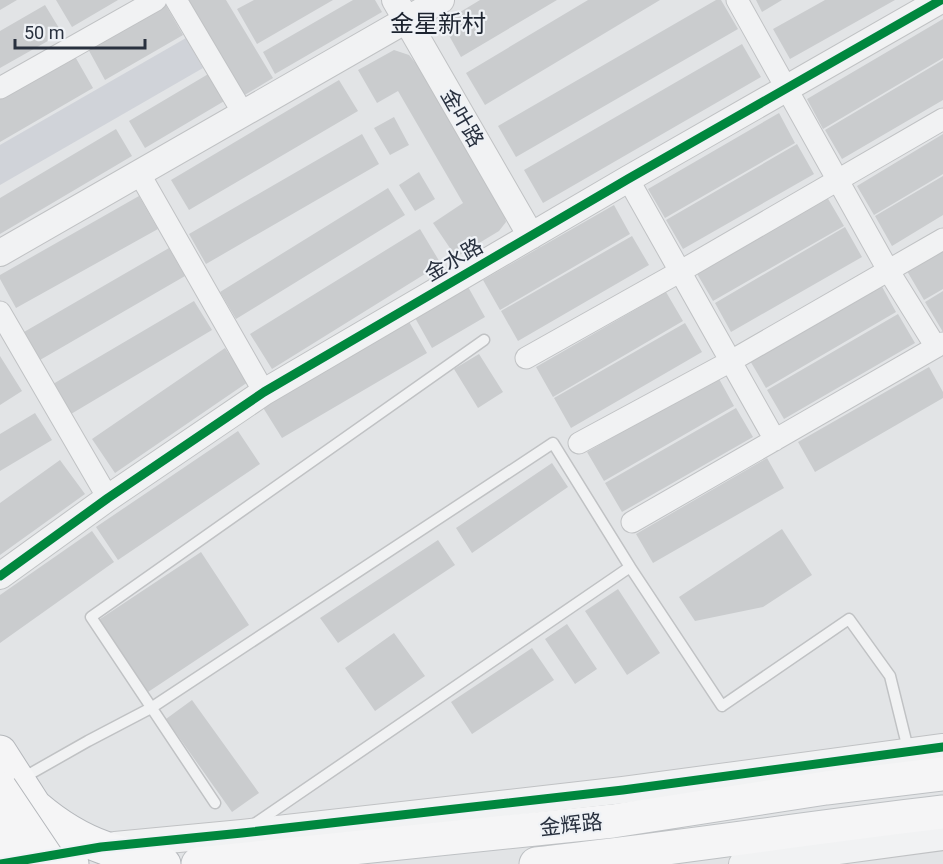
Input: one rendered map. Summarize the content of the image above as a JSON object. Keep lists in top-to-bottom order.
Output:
{
  "streets": {
    "main road": ["金辉路"],
    "street": ["金叶路", "金水路"]
  },
  "crossings": [
    ["金叶路", "金水路"]
  ],
  "districts": ["金星新村"],
  "scale_bar": "50 m"
}
